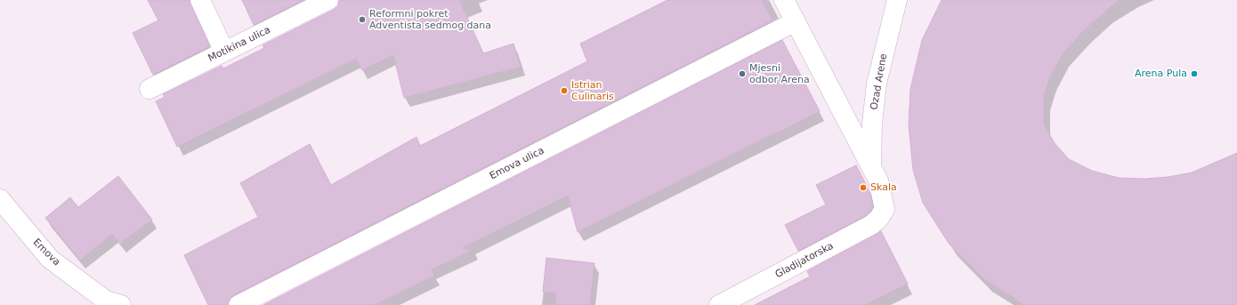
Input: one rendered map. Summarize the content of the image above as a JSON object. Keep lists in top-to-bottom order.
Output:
{
  "streets": {
    "street": [
      "Motikina ulica",
      "Ozad Arene",
      "Emova ulica",
      "Emova",
      "Gladijatorska"
    ]
  },
  "crossings": [
    ["Ozad Arene", "Emova ulica"],
    ["Ozad Arene", "Gladijatorska"]
  ],
  "places": [
    "Reformni pokret Adventista sedmog dana",
    "Mjesni odbor Arena",
    "Arena Pula",
    "Istrian Culinaris",
    "Skala"
  ]
}
